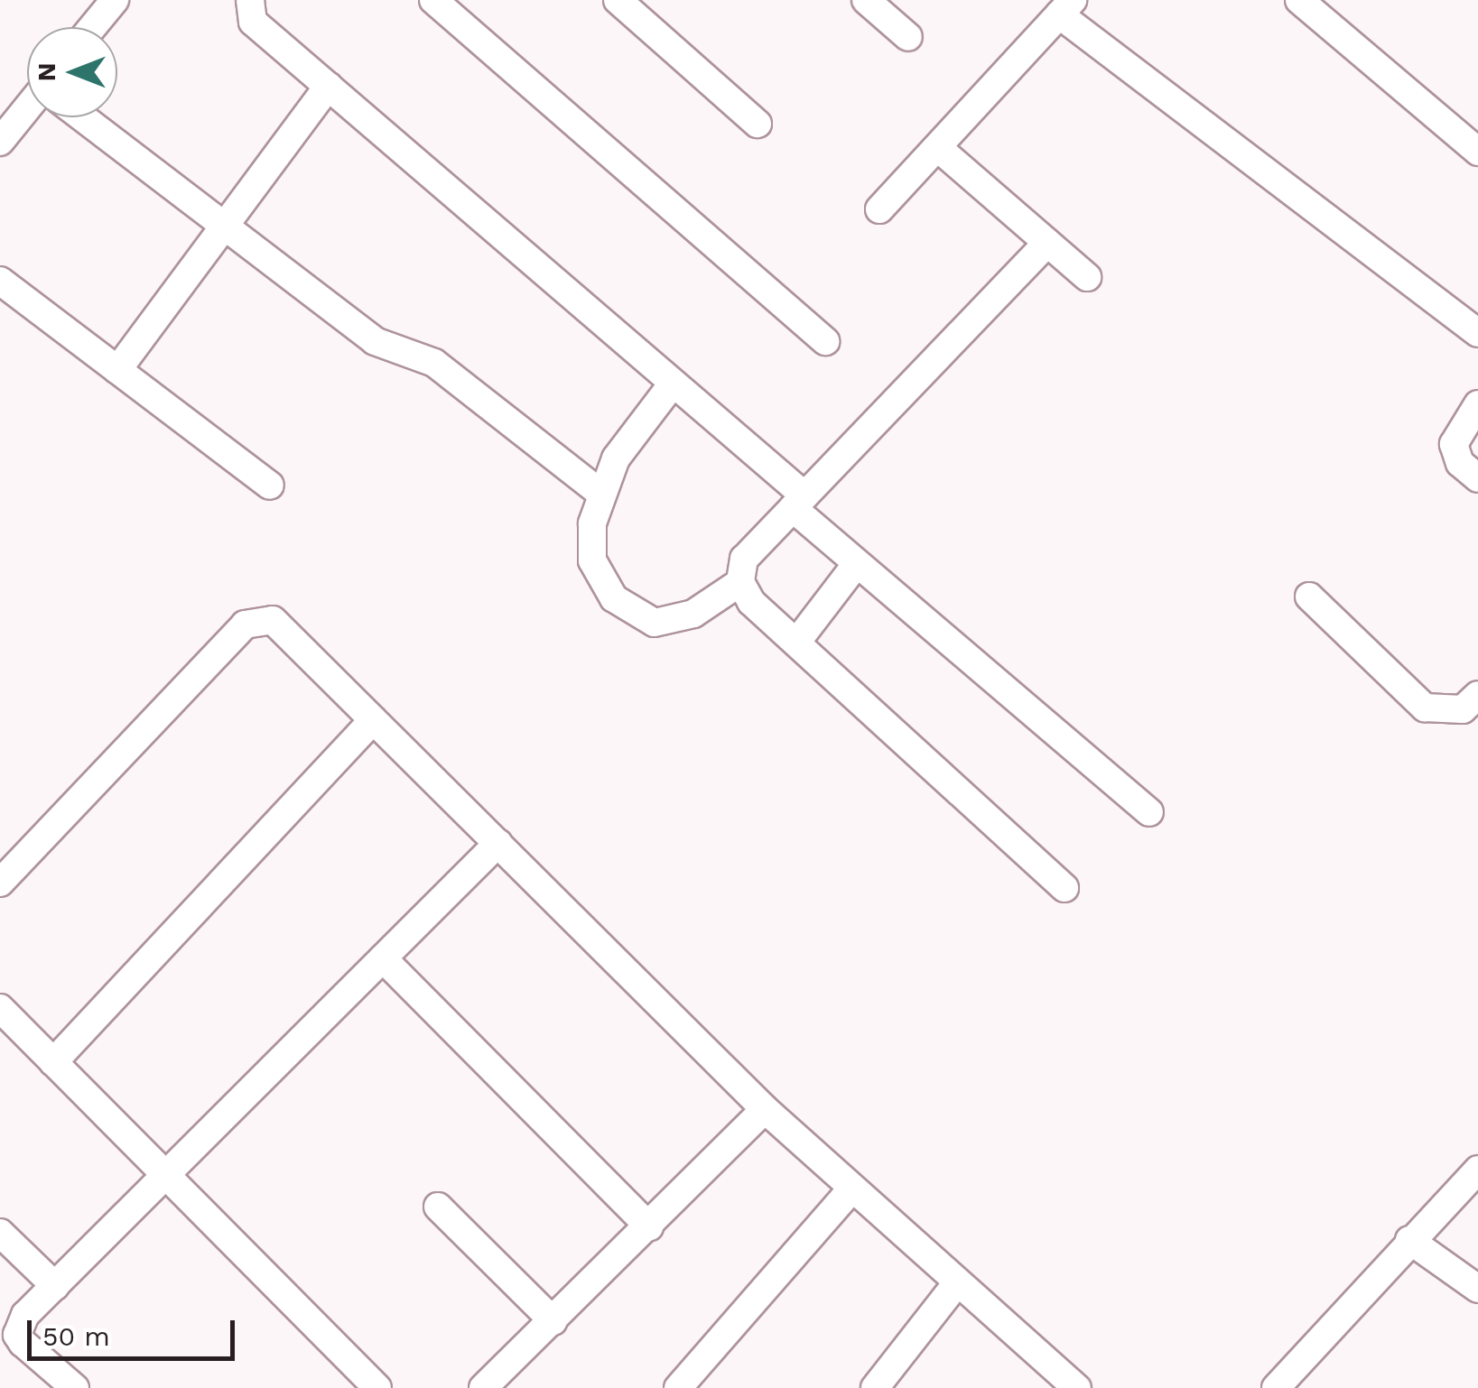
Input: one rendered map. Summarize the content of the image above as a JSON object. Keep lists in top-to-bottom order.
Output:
{
  "scale_bar": "50 m",
  "north": "left"
}
